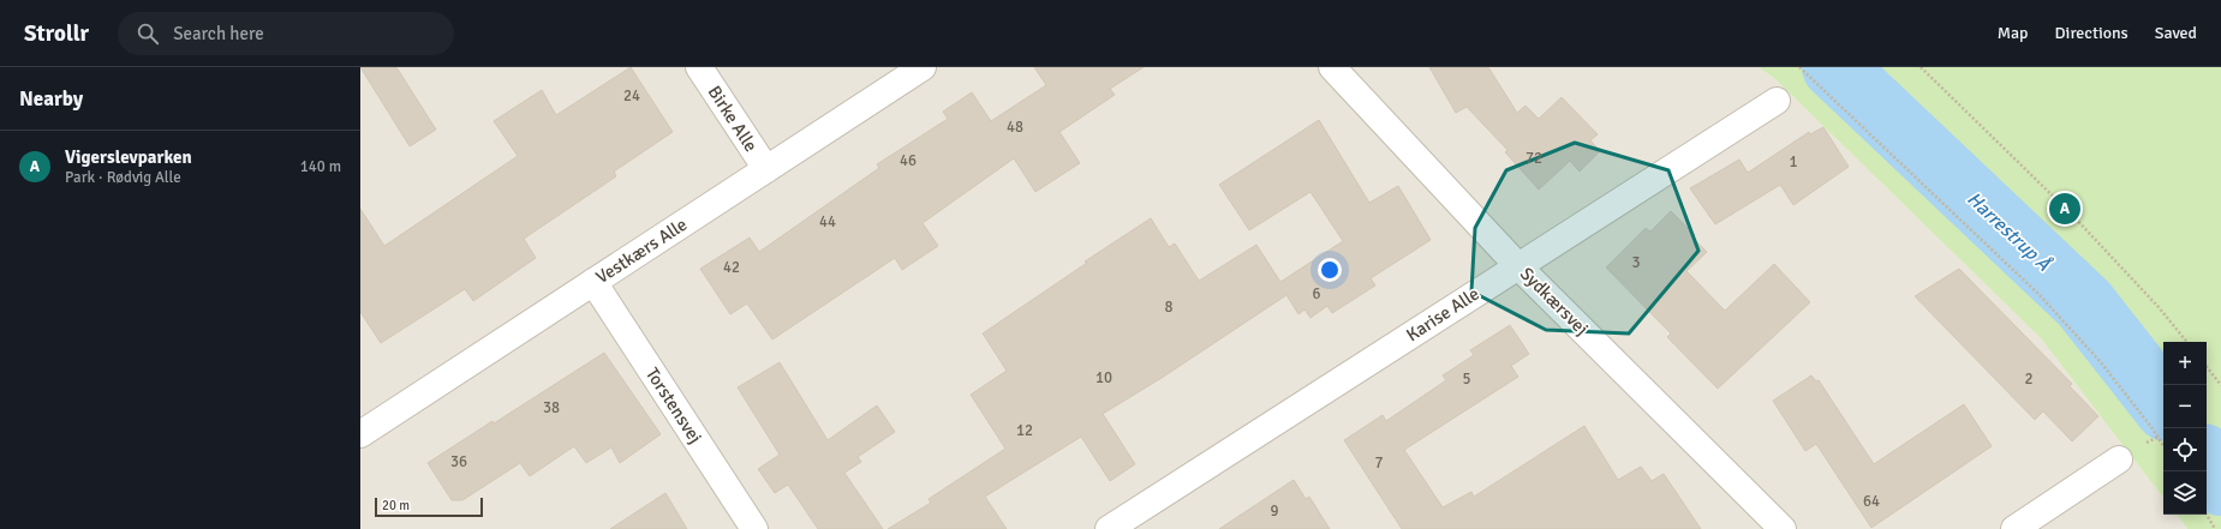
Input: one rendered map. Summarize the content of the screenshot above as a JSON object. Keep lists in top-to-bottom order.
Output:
{
  "streets": {
    "street": [
      "Birke Alle",
      "Vestkærs Alle",
      "Sydkærsvej",
      "Karise Alle",
      "Torstensvej"
    ]
  },
  "crossings": [
    ["Birke Alle", "Vestkærs Alle"],
    ["Vestkærs Alle", "Torstensvej"],
    ["Sydkærsvej", "Karise Alle"]
  ],
  "water": ["Harrestrup Å"],
  "house_numbers": [
    "24",
    "48",
    "72",
    "46",
    "1",
    "44",
    "3",
    "42",
    "6",
    "8",
    "10",
    "5",
    "2",
    "38",
    "12",
    "36",
    "7",
    "64",
    "9"
  ],
  "scale_bar": "20 m",
  "page": {
    "header": "Strollr",
    "search": "Search here",
    "nav": ["Map", "Directions", "Saved"],
    "heading": "Nearby",
    "list": [
      {
        "mark": "A",
        "name": "Vigerslevparken",
        "note": "Park · Rødvig Alle",
        "value": "140 m"
      }
    ],
    "pins": "A",
    "map_buttons": ["+", "−"],
    "scale": "20 m"
  }
}
